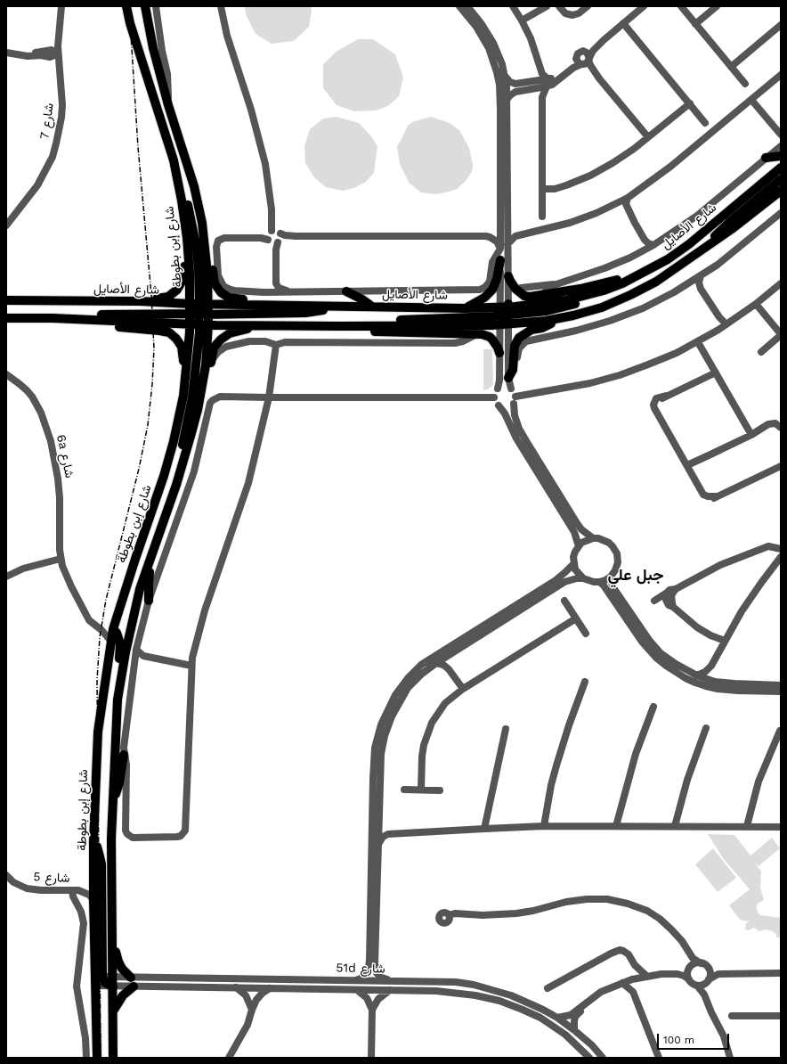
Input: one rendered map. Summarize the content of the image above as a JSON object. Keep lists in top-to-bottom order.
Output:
{
  "streets": {
    "main road": ["شارع الأصايل", "شارع إبن بطوطة"],
    "street": [
      "شارع 7",
      "6a شارع",
      "شارع 5",
      "51d شارع"
    ]
  },
  "crossings": [
    ["شارع الأصايل", "شارع إبن بطوطة"],
    ["شارع إبن بطوطة", "6a شارع"],
    ["شارع إبن بطوطة", "شارع 5"],
    ["شارع إبن بطوطة", "51d شارع"]
  ],
  "districts": ["جبل علي"],
  "scale_bar": "100 m"
}
